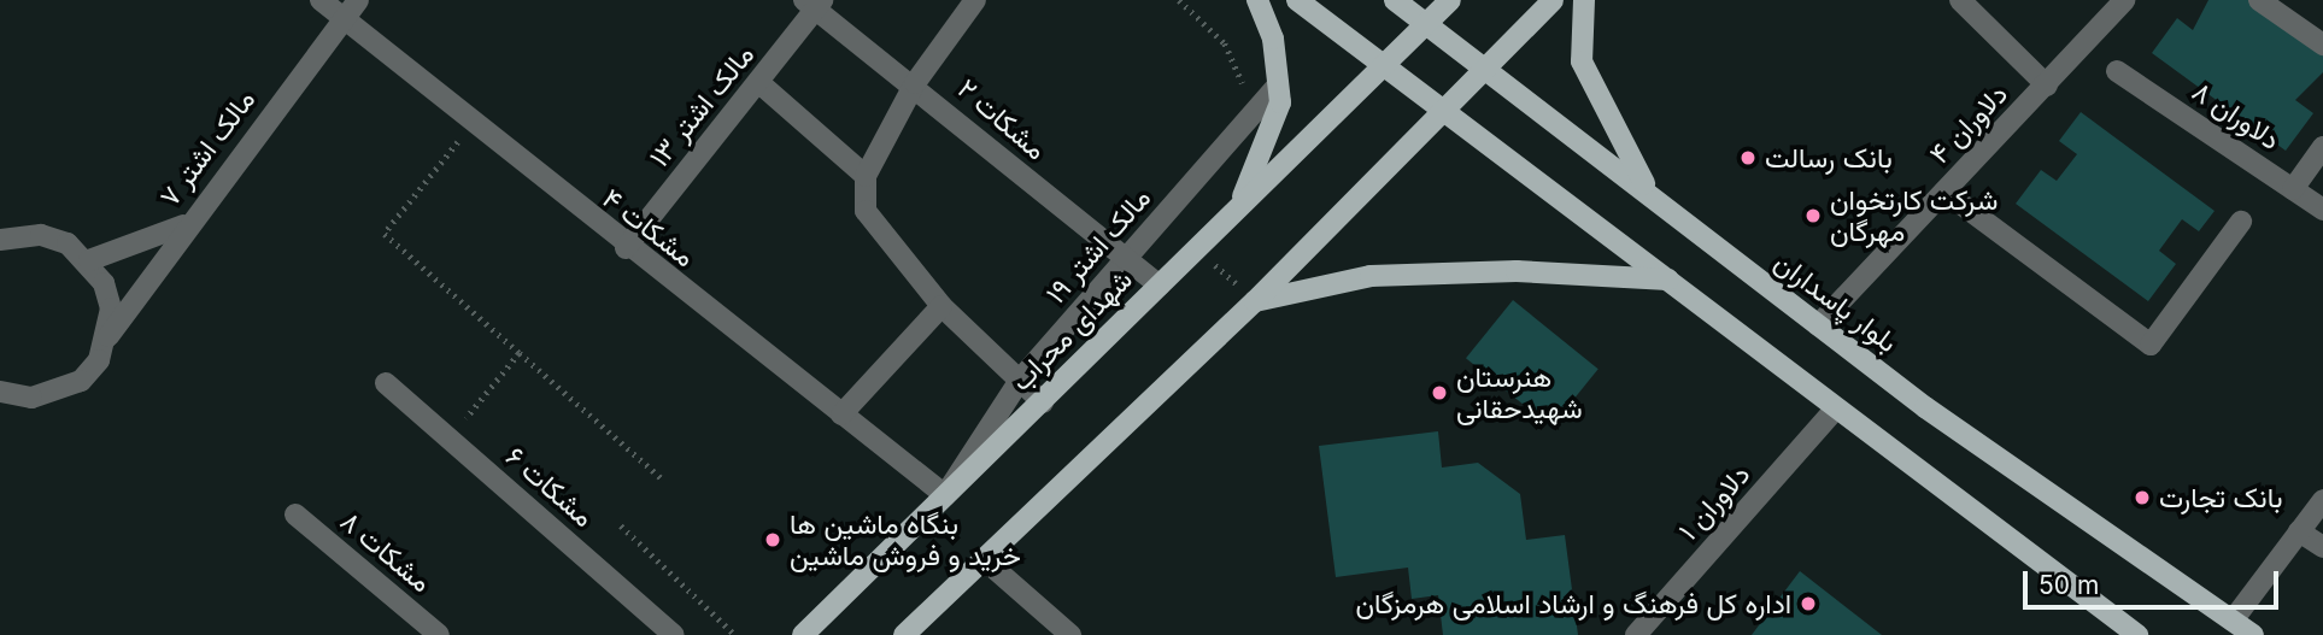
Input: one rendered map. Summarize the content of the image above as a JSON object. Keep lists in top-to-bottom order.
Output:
{
  "streets": {
    "main road": ["بلوار پاسداران", "شهدای محراب"],
    "street": [
      "مالک اشتر ۱۳",
      "دلاوران ۸",
      "مشکات ۲",
      "دلاوران ۴",
      "مالک اشتر ۷",
      "مشکات ۴",
      "مالک اشتر ۱۹",
      "مشکات ۶",
      "دلاوران ۱",
      "مشکات ۸"
    ]
  },
  "crossings": [
    ["مالک اشتر ۱۳", "مشکات ۲"],
    ["مالک اشتر ۱۳", "مشکات ۴"],
    ["مشکات ۲", "مالک اشتر ۱۹"],
    ["مشکات ۲", "شهدای محراب"],
    ["دلاوران ۴", "بلوار پاسداران"],
    ["مالک اشتر ۷", "مشکات ۴"],
    ["مشکات ۴", "مالک اشتر ۱۹"],
    ["مشکات ۴", "شهدای محراب"],
    ["مالک اشتر ۱۹", "شهدای محراب"],
    ["بلوار پاسداران", "شهدای محراب"]
  ],
  "places": [
    "بانک رسالت",
    "شرکت کارتخوان مهرگان",
    "هنرستان شهیدحقانی",
    "بانک تجارت",
    "بنگاه ماشین ها خرید و فروش ماشین",
    "اداره کل فرهنگ و ارشاد اسلامی هرمزگان"
  ],
  "scale_bar": "50 m"
}
